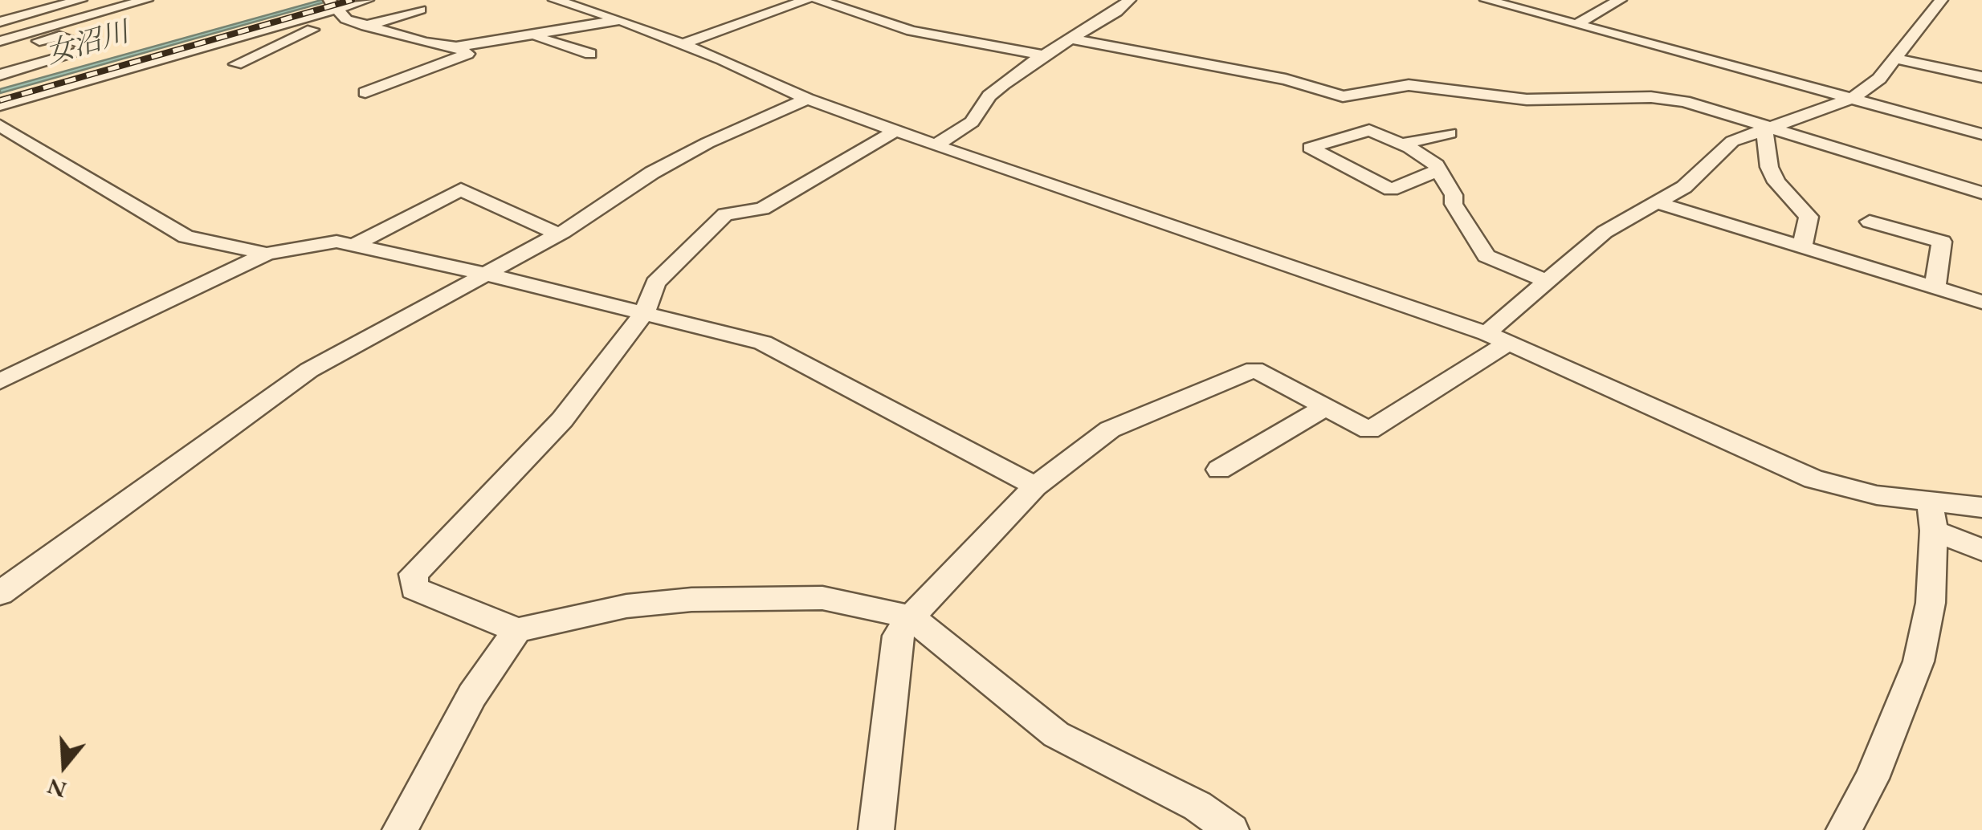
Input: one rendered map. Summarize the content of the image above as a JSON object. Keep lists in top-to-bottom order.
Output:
{
  "water": ["女沼川"],
  "north": "bottom"
}
